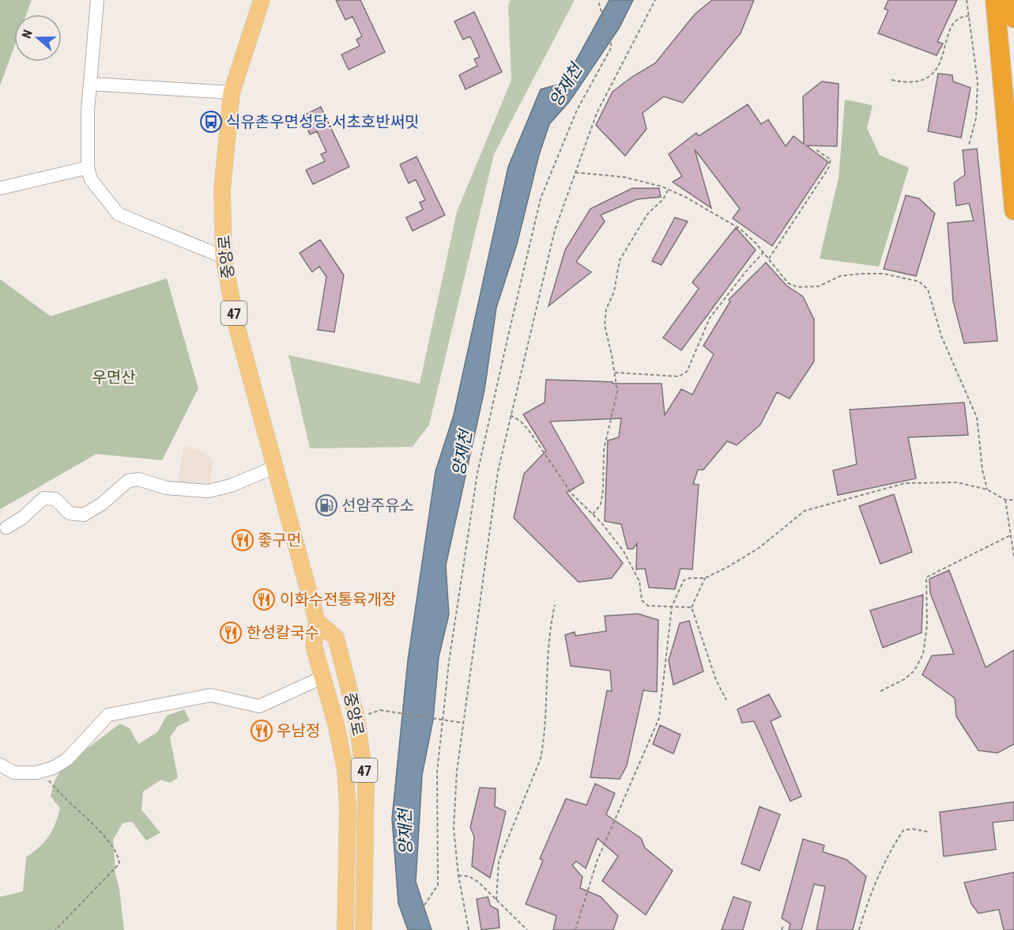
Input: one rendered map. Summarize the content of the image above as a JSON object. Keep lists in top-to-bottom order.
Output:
{
  "streets": {
    "main road": ["중앙로", "47"]
  },
  "water": ["양재천"],
  "parks": ["우면산"],
  "places": {
    "bus stop": ["식유촌우면성당.서초호반써밋"],
    "fuel station": ["선암주유소"],
    "restaurant": [
      "좋구먼",
      "이화수전통육개장",
      "한성칼국수",
      "우남정"
    ]
  },
  "north": "left"
}
